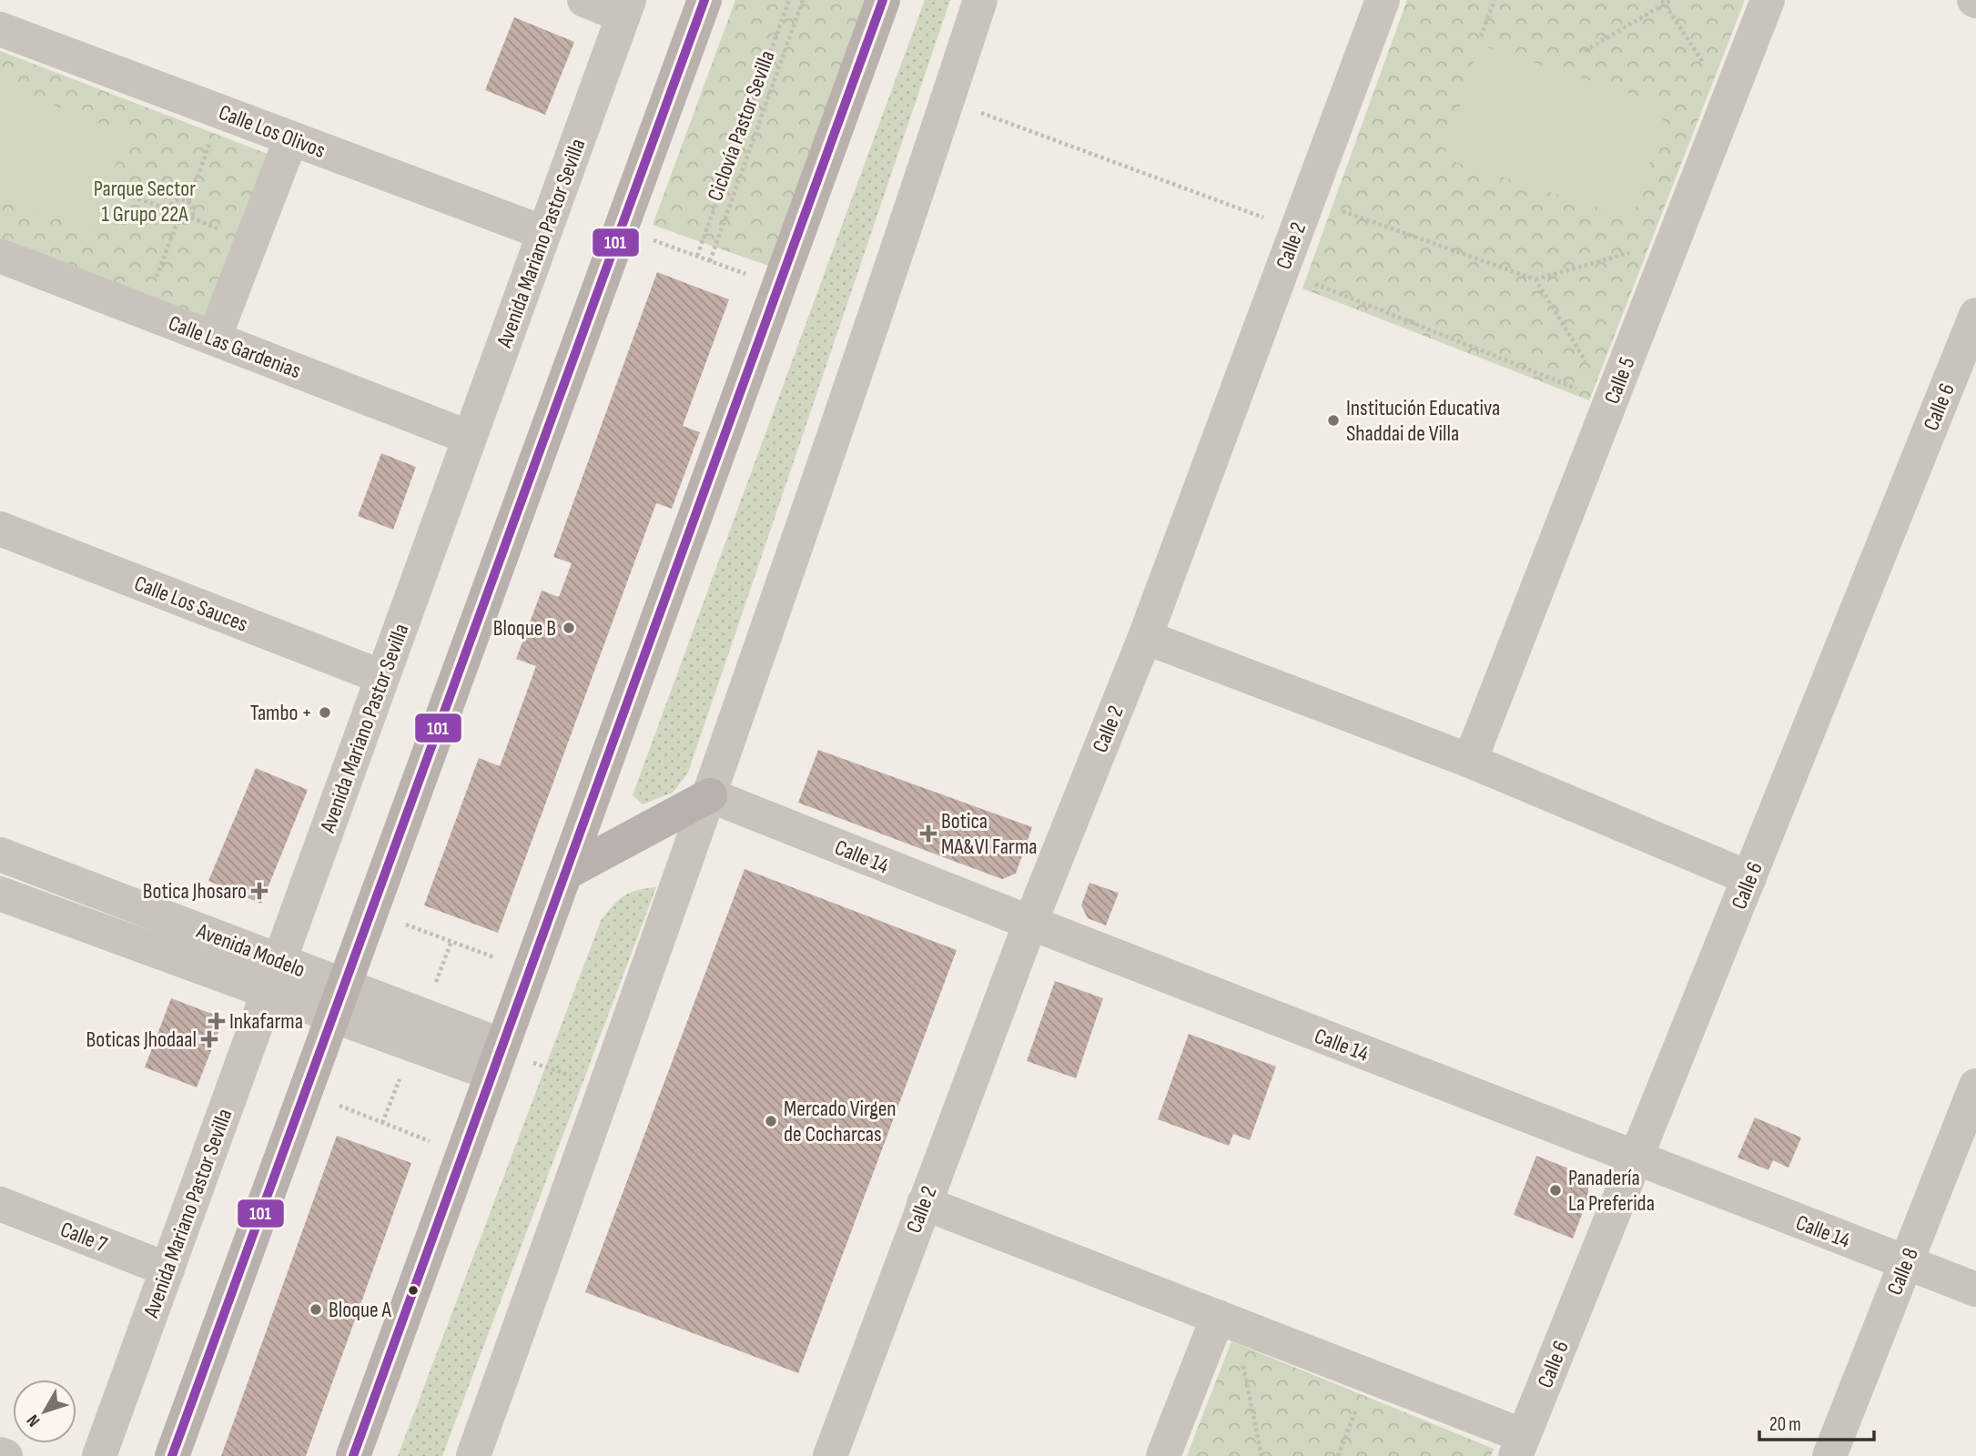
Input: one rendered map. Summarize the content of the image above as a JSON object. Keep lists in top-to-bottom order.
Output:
{
  "streets": {
    "street": [
      "Calle Los Olivos",
      "Avenida Mariano Pastor Sevilla",
      "Calle 2",
      "Calle Las Gardenias",
      "Calle 5",
      "Calle 6",
      "Calle Los Sauces",
      "Calle 14",
      "Avenida Modelo",
      "Calle 7",
      "Calle 8"
    ],
    "path": ["Ciclovía Pastor Sevilla"]
  },
  "crossings": [
    ["Calle Los Olivos", "Avenida Mariano Pastor Sevilla"],
    ["Avenida Mariano Pastor Sevilla", "Calle Las Gardenias"],
    ["Avenida Mariano Pastor Sevilla", "Calle Los Sauces"],
    ["Avenida Mariano Pastor Sevilla", "Avenida Modelo"],
    ["Avenida Mariano Pastor Sevilla", "Calle 7"],
    ["Calle 2", "Calle 14"],
    ["Calle 6", "Calle 14"],
    ["Calle 14", "Calle 8"]
  ],
  "parks": ["Parque Sector 1 Grupo 22A"],
  "places": {
    "other": [
      "Institución Educativa Shaddai de Villa",
      "Bloque B",
      "Tambo +",
      "Mercado Virgen de Cocharcas",
      "Panadería La Preferida",
      "Bloque A"
    ],
    "health": [
      "Botica MA&VI Farma",
      "Botica Jhosaro",
      "Inkafarma",
      "Boticas Jhodaal"
    ]
  },
  "lines": ["transit line 101"],
  "scale_bar": "20 m",
  "north": "bottom left"
}
